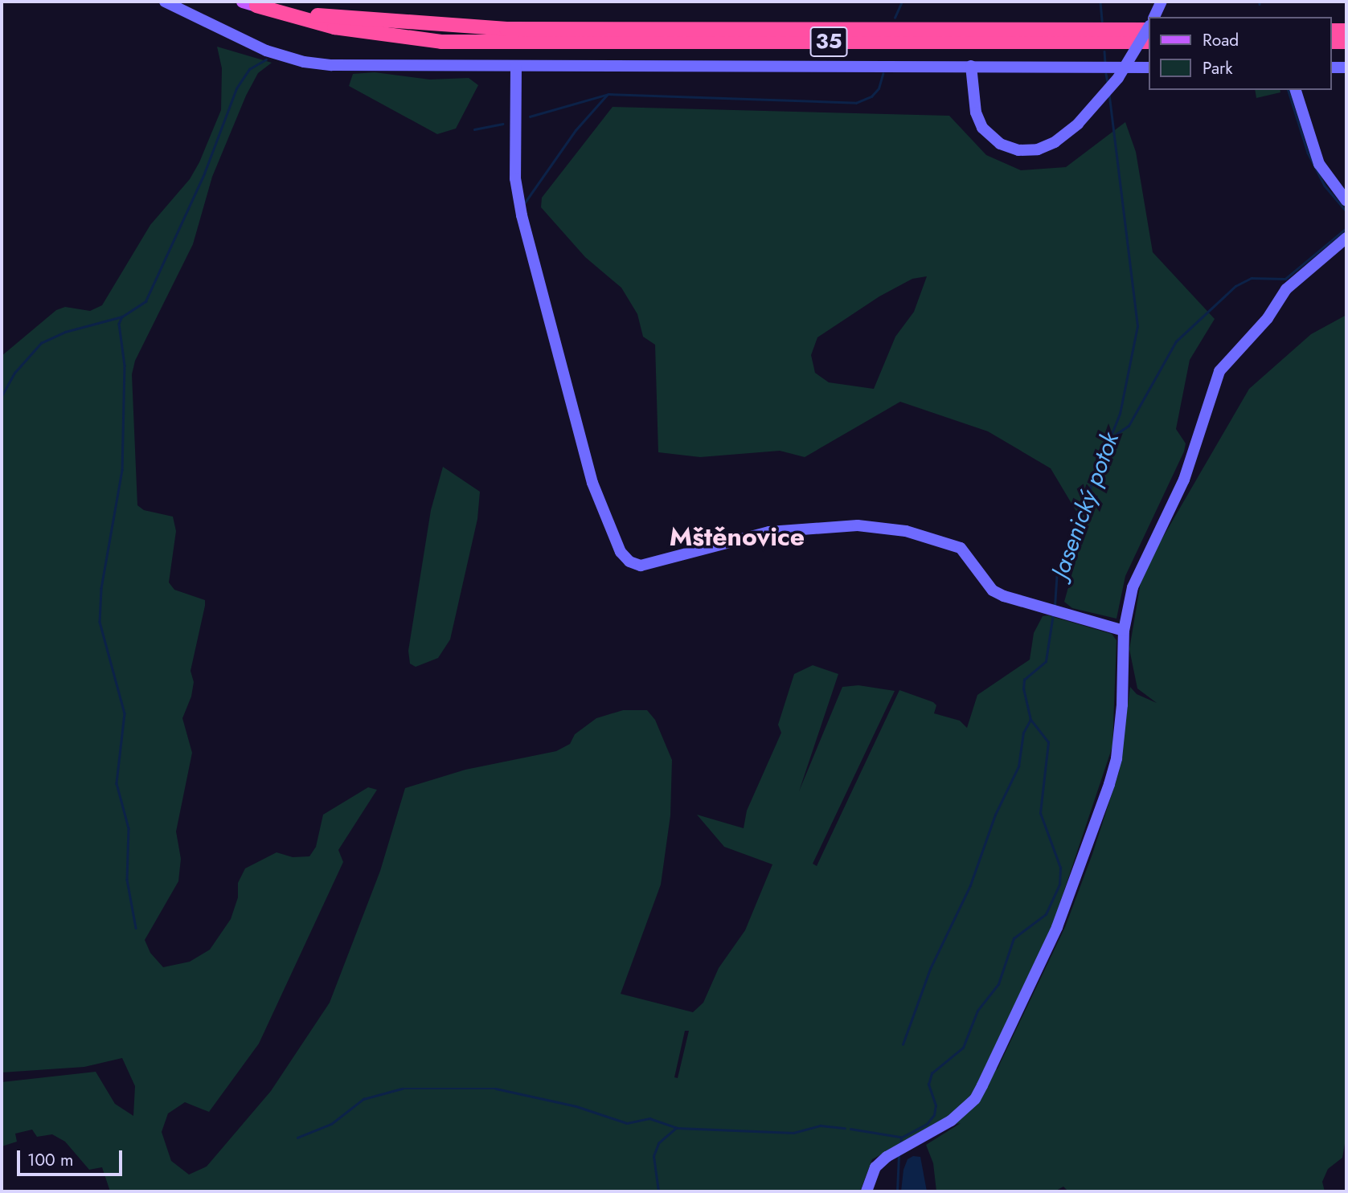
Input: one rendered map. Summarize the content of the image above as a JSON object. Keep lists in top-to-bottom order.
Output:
{
  "streets": {
    "highway": ["35"]
  },
  "districts": ["Mštěnovice"],
  "water": ["Jasenický potok"],
  "legend": ["Road", "Park"],
  "scale_bar": "100 m"
}
